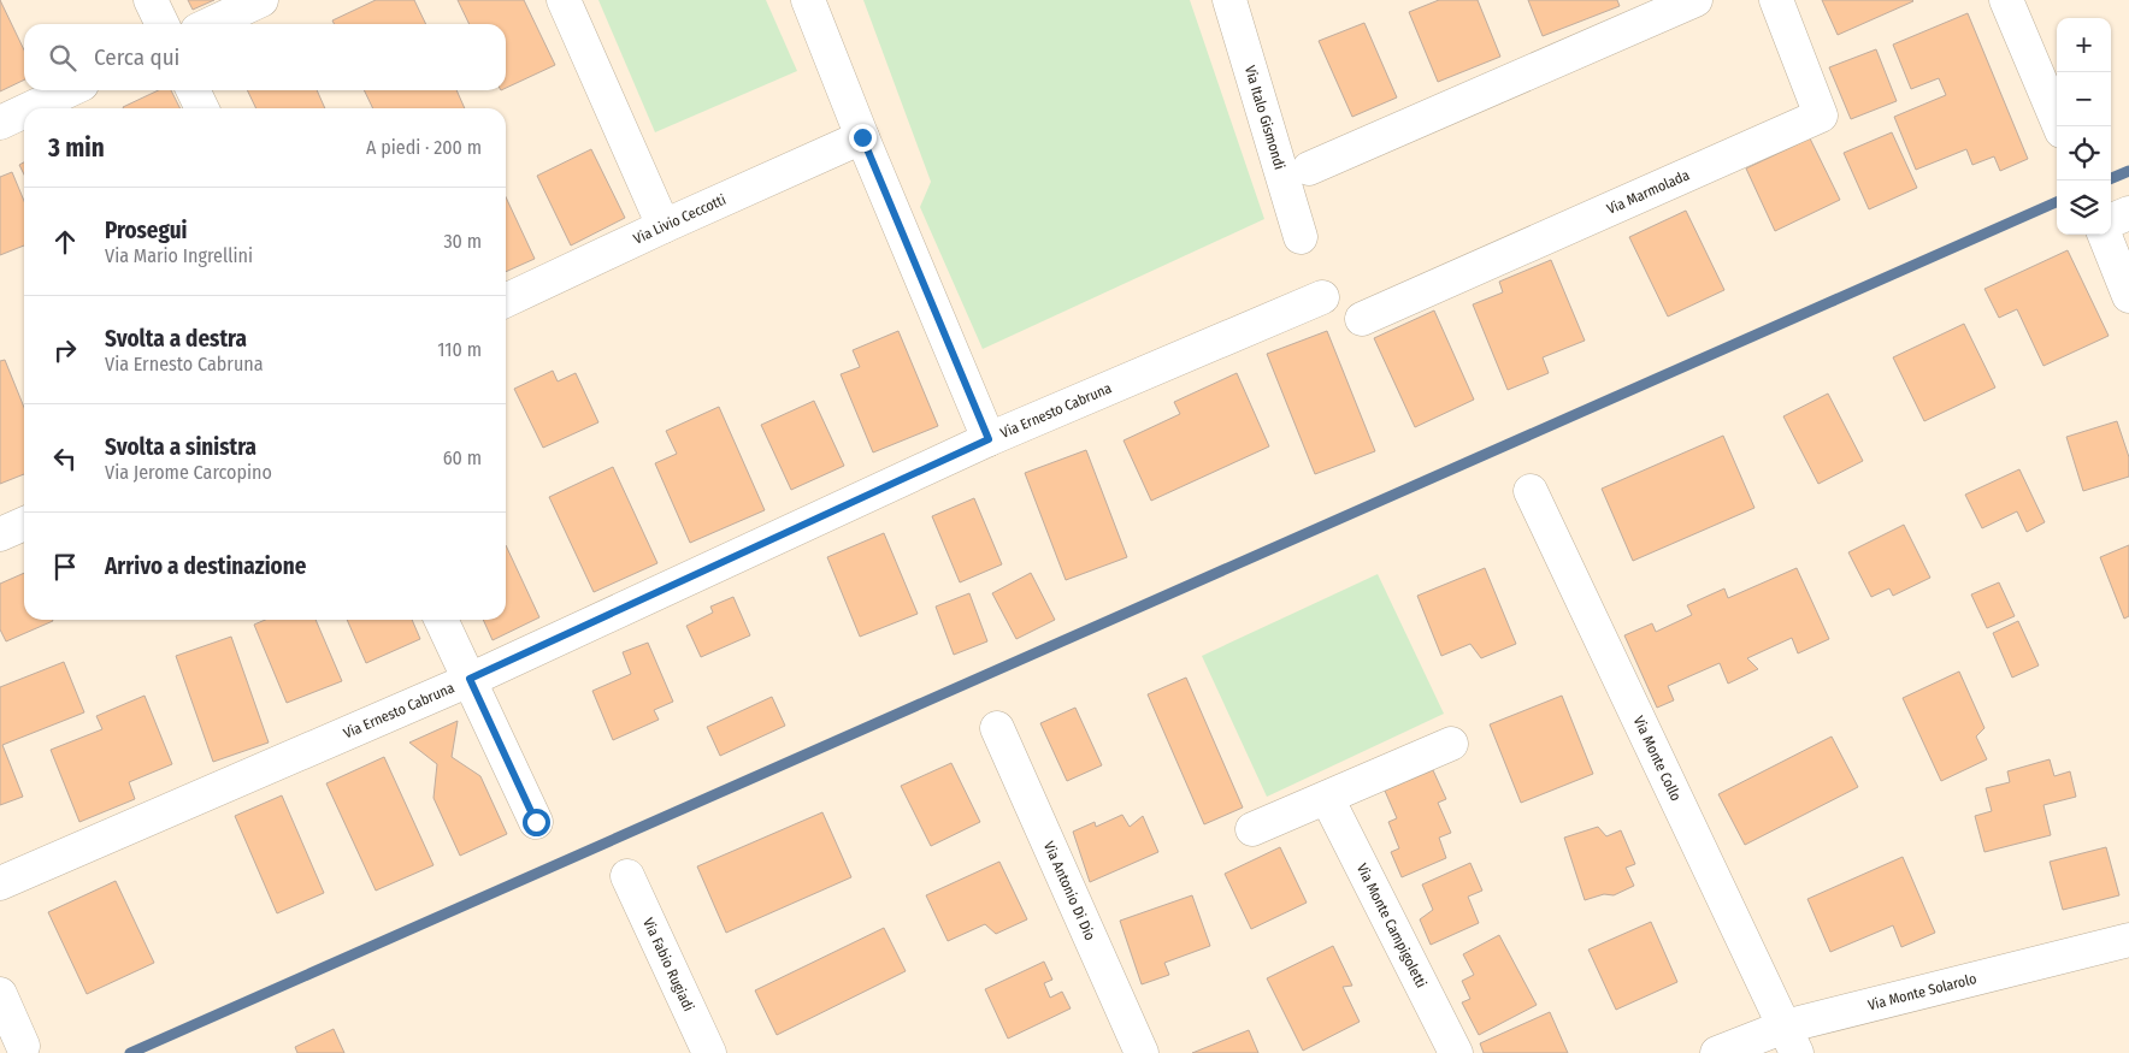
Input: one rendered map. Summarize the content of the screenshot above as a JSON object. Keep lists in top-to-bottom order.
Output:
{
  "streets": {
    "street": [
      "Via Italo Gismondi",
      "Via Marmolada",
      "Via Livio Ceccotti",
      "Via Ernesto Cabruna",
      "Via Monte Collo",
      "Via Antonio Di Dio",
      "Via Monte Campigoletti",
      "Via Fabio Rugiadi",
      "Via Monte Solarolo"
    ]
  },
  "crossings": [
    ["Via Monte Collo", "Via Monte Solarolo"]
  ],
  "page": {
    "map_buttons": ["+", "−"],
    "search": "Cerca qui",
    "heading": ["3 min", "A piedi · 200 m"],
    "list": [
      ["Prosegui", "Via Mario Ingrellini", "30 m"],
      ["Svolta a destra", "Via Ernesto Cabruna", "110 m"],
      ["Svolta a sinistra", "Via Jerome Carcopino", "60 m"],
      "Arrivo a destinazione"
    ]
  }
}
